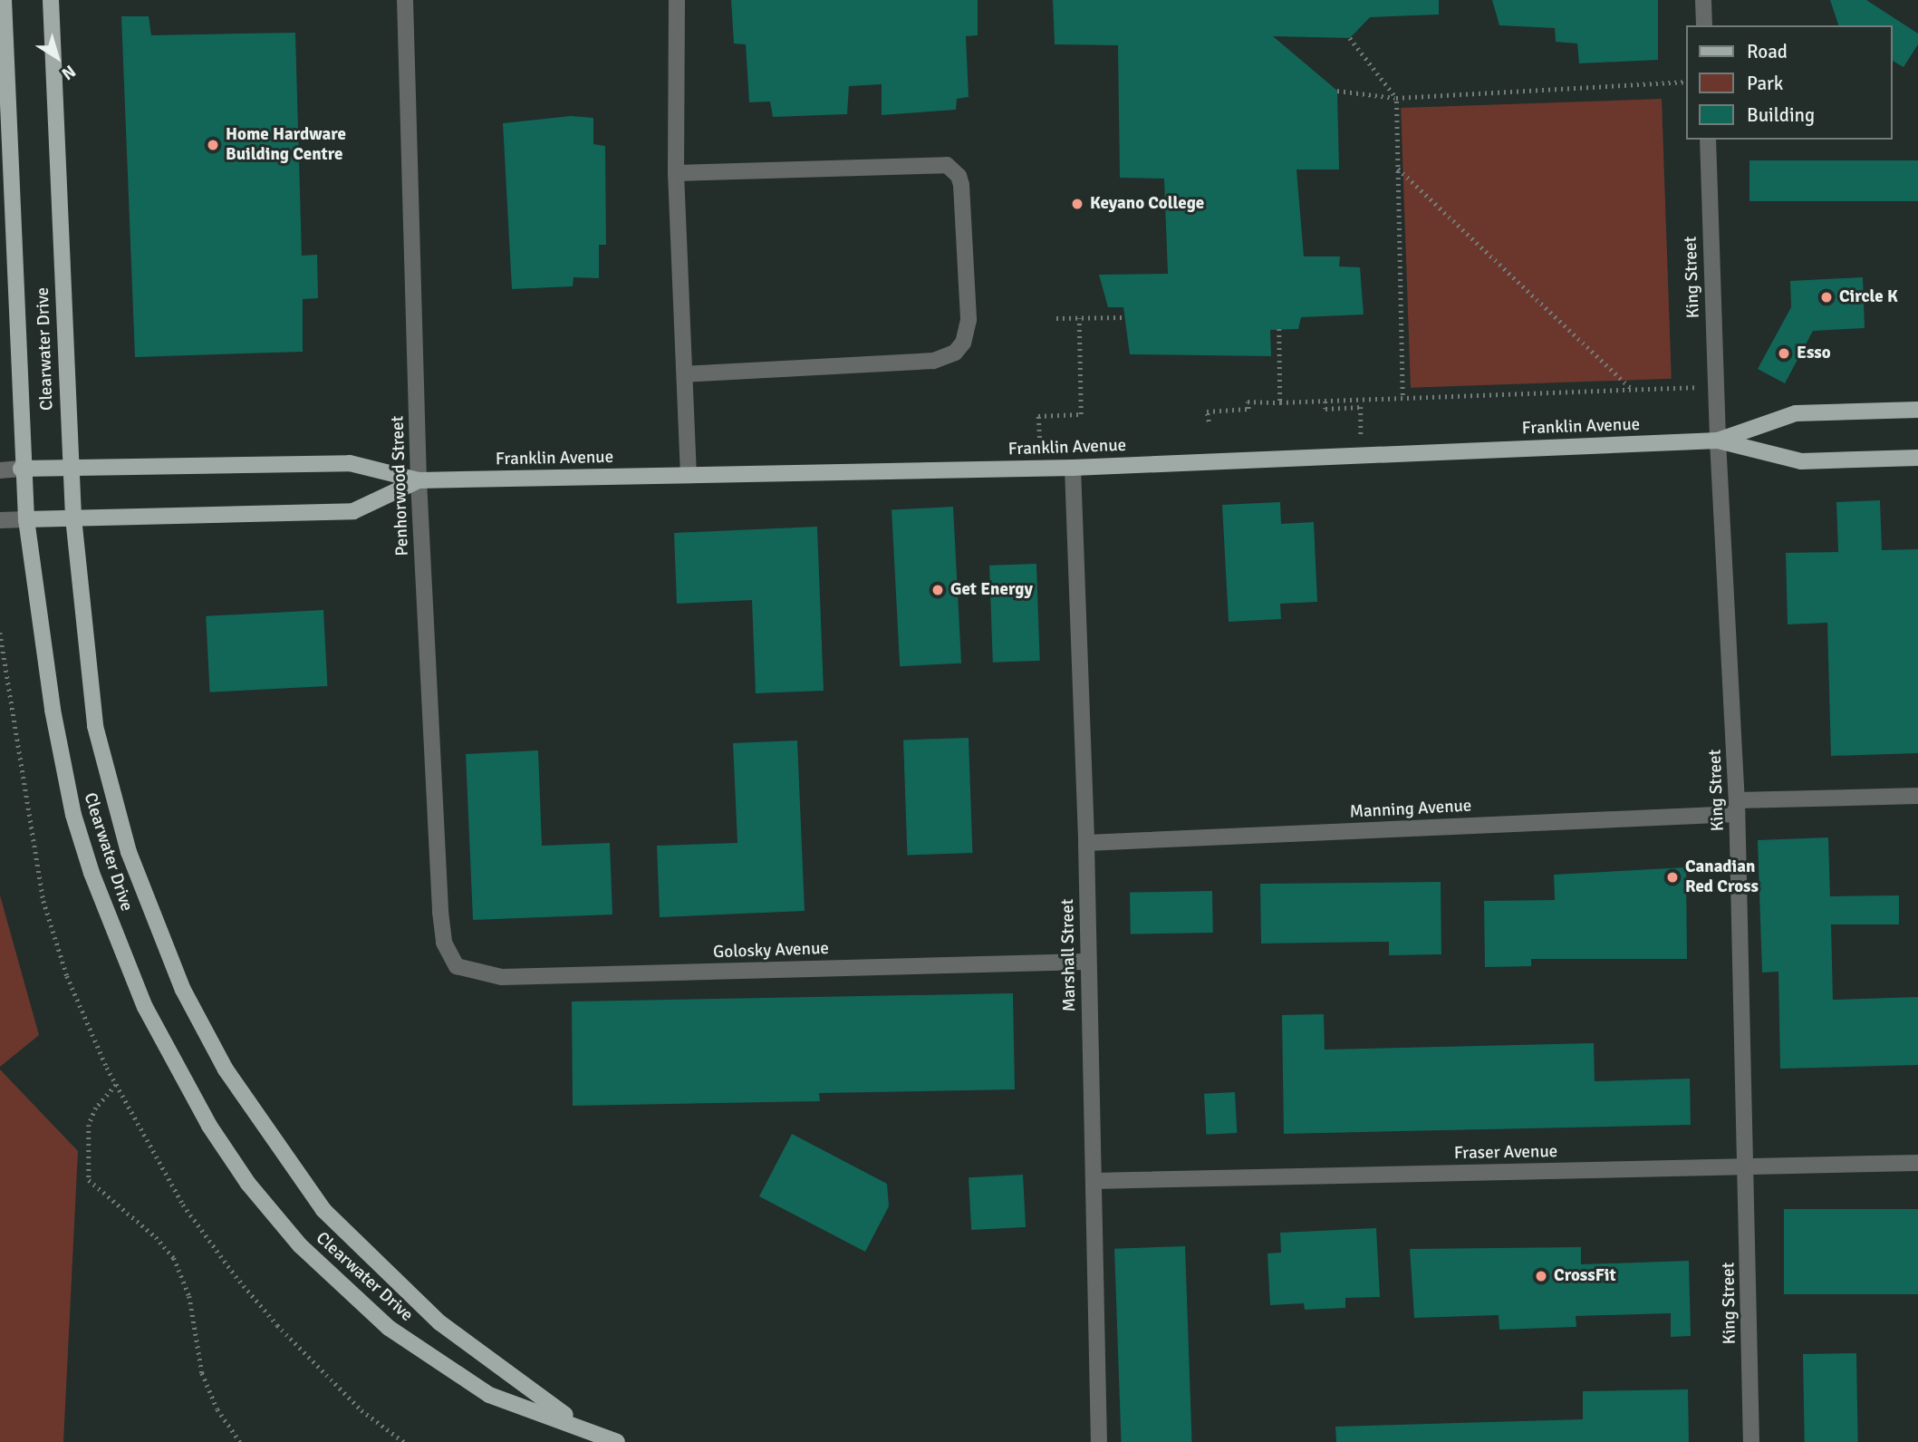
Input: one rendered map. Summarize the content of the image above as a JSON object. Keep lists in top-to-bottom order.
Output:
{
  "streets": {
    "main road": ["Clearwater Drive", "Franklin Avenue"],
    "street": [
      "King Street",
      "Penhorwood Street",
      "Manning Avenue",
      "Golosky Avenue",
      "Marshall Street",
      "Fraser Avenue"
    ]
  },
  "crossings": [
    ["King Street", "Franklin Avenue"],
    ["King Street", "Manning Avenue"],
    ["King Street", "Fraser Avenue"],
    ["Clearwater Drive", "Franklin Avenue"],
    ["Franklin Avenue", "Penhorwood Street"],
    ["Franklin Avenue", "Marshall Street"],
    ["Penhorwood Street", "Golosky Avenue"],
    ["Manning Avenue", "Marshall Street"],
    ["Golosky Avenue", "Marshall Street"],
    ["Marshall Street", "Fraser Avenue"]
  ],
  "places": [
    "Home Hardware Building Centre",
    "Keyano College",
    "Circle K",
    "Esso",
    "Get Energy",
    "Canadian Red Cross",
    "CrossFit"
  ],
  "legend": ["Road", "Park", "Building"],
  "north": "bottom right"
}
